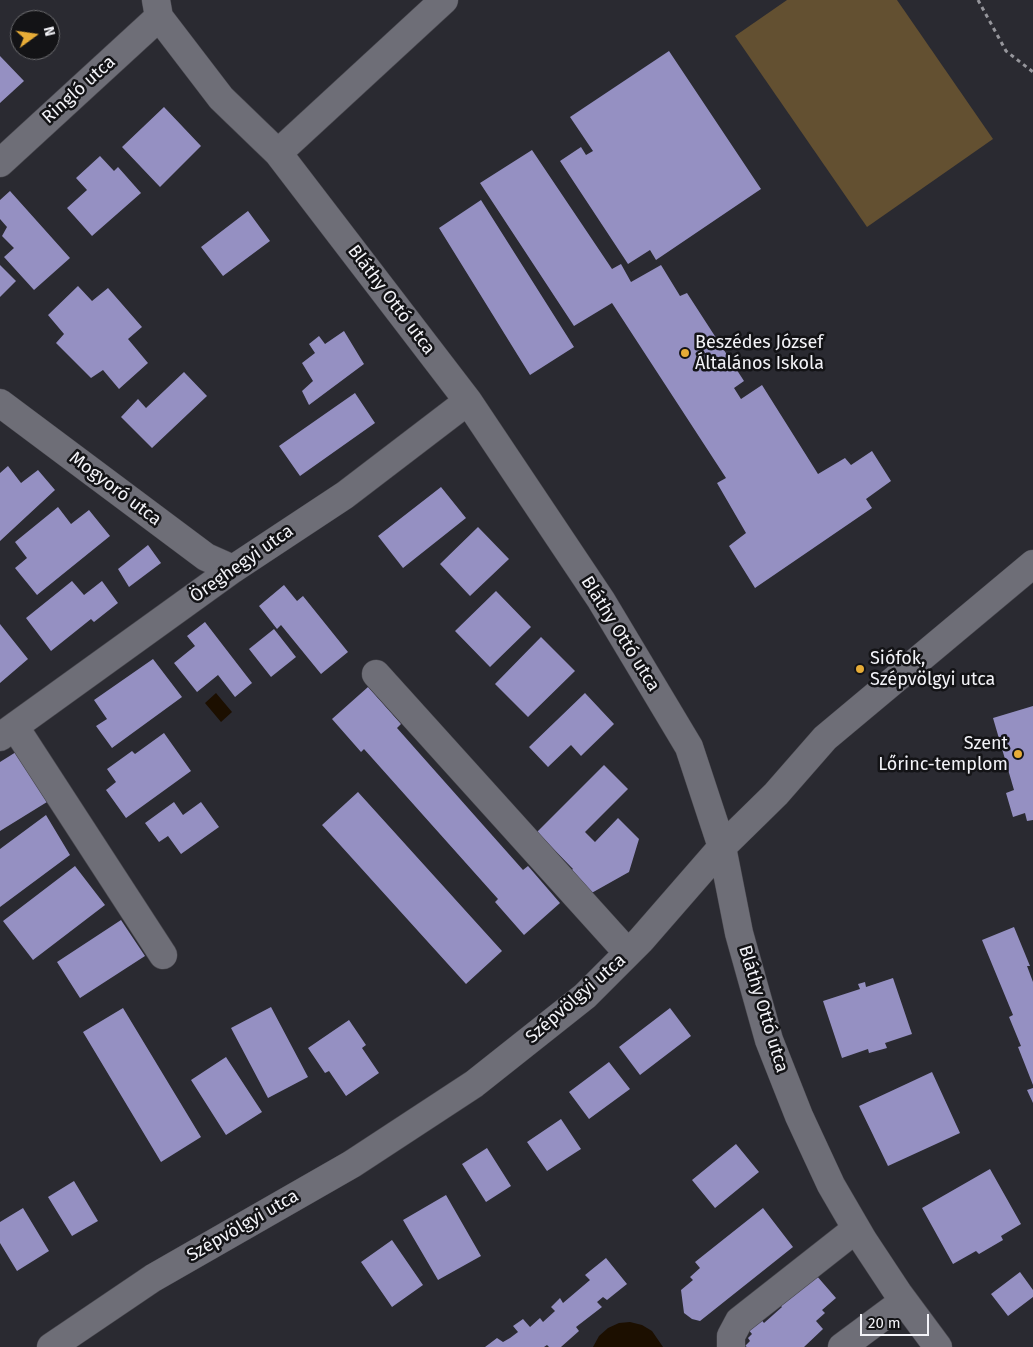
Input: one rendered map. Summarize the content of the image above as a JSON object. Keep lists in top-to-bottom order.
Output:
{
  "streets": {
    "street": [
      "Ringló utca",
      "Bláthy Ottó utca",
      "Mogyoró utca",
      "Öreghegyi utca",
      "Szépvölgyi utca"
    ]
  },
  "crossings": [
    ["Ringló utca", "Bláthy Ottó utca"],
    ["Bláthy Ottó utca", "Öreghegyi utca"],
    ["Bláthy Ottó utca", "Szépvölgyi utca"],
    ["Mogyoró utca", "Öreghegyi utca"]
  ],
  "places": ["Beszédes József Általános Iskola", "Siófok, Szépvölgyi utca", "Szent Lőrinc-templom"],
  "scale_bar": "20 m",
  "north": "right"
}
